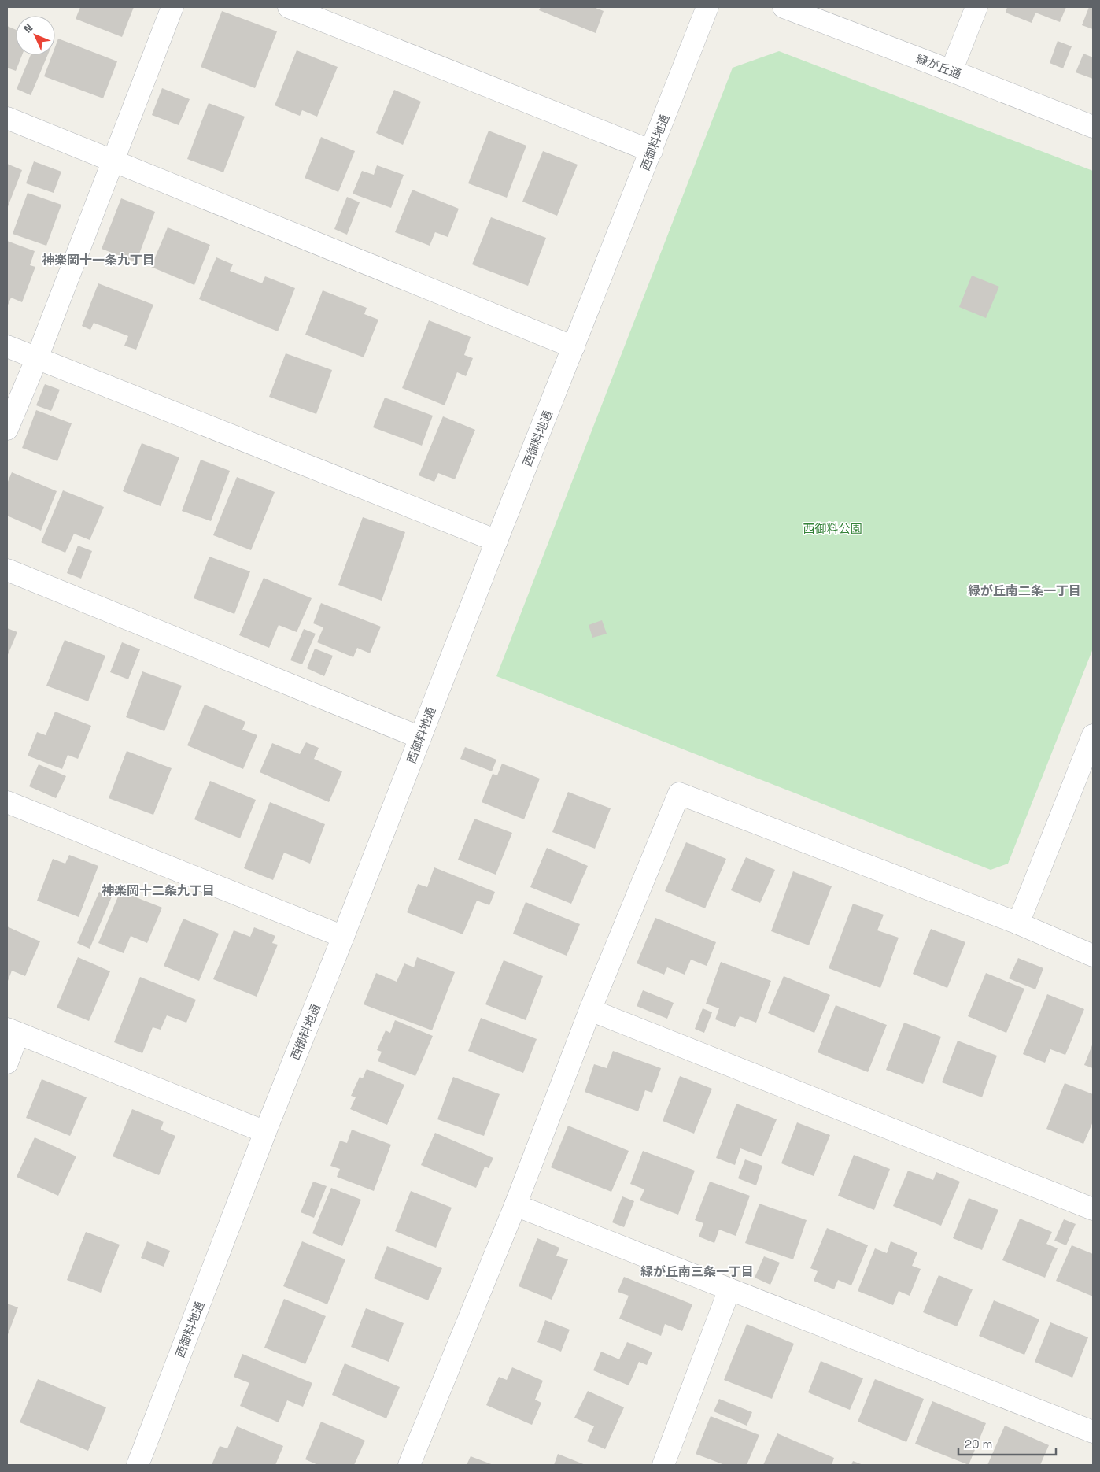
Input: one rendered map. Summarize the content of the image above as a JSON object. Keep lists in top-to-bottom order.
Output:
{
  "streets": {
    "street": ["緑が丘通", "西御料地通"]
  },
  "districts": [
    "神楽岡十一条九丁目",
    "緑が丘南二条一丁目",
    "神楽岡十二条九丁目",
    "緑が丘南三条一丁目"
  ],
  "parks": ["西御料公園"],
  "scale_bar": "20 m",
  "north": "top left"
}
